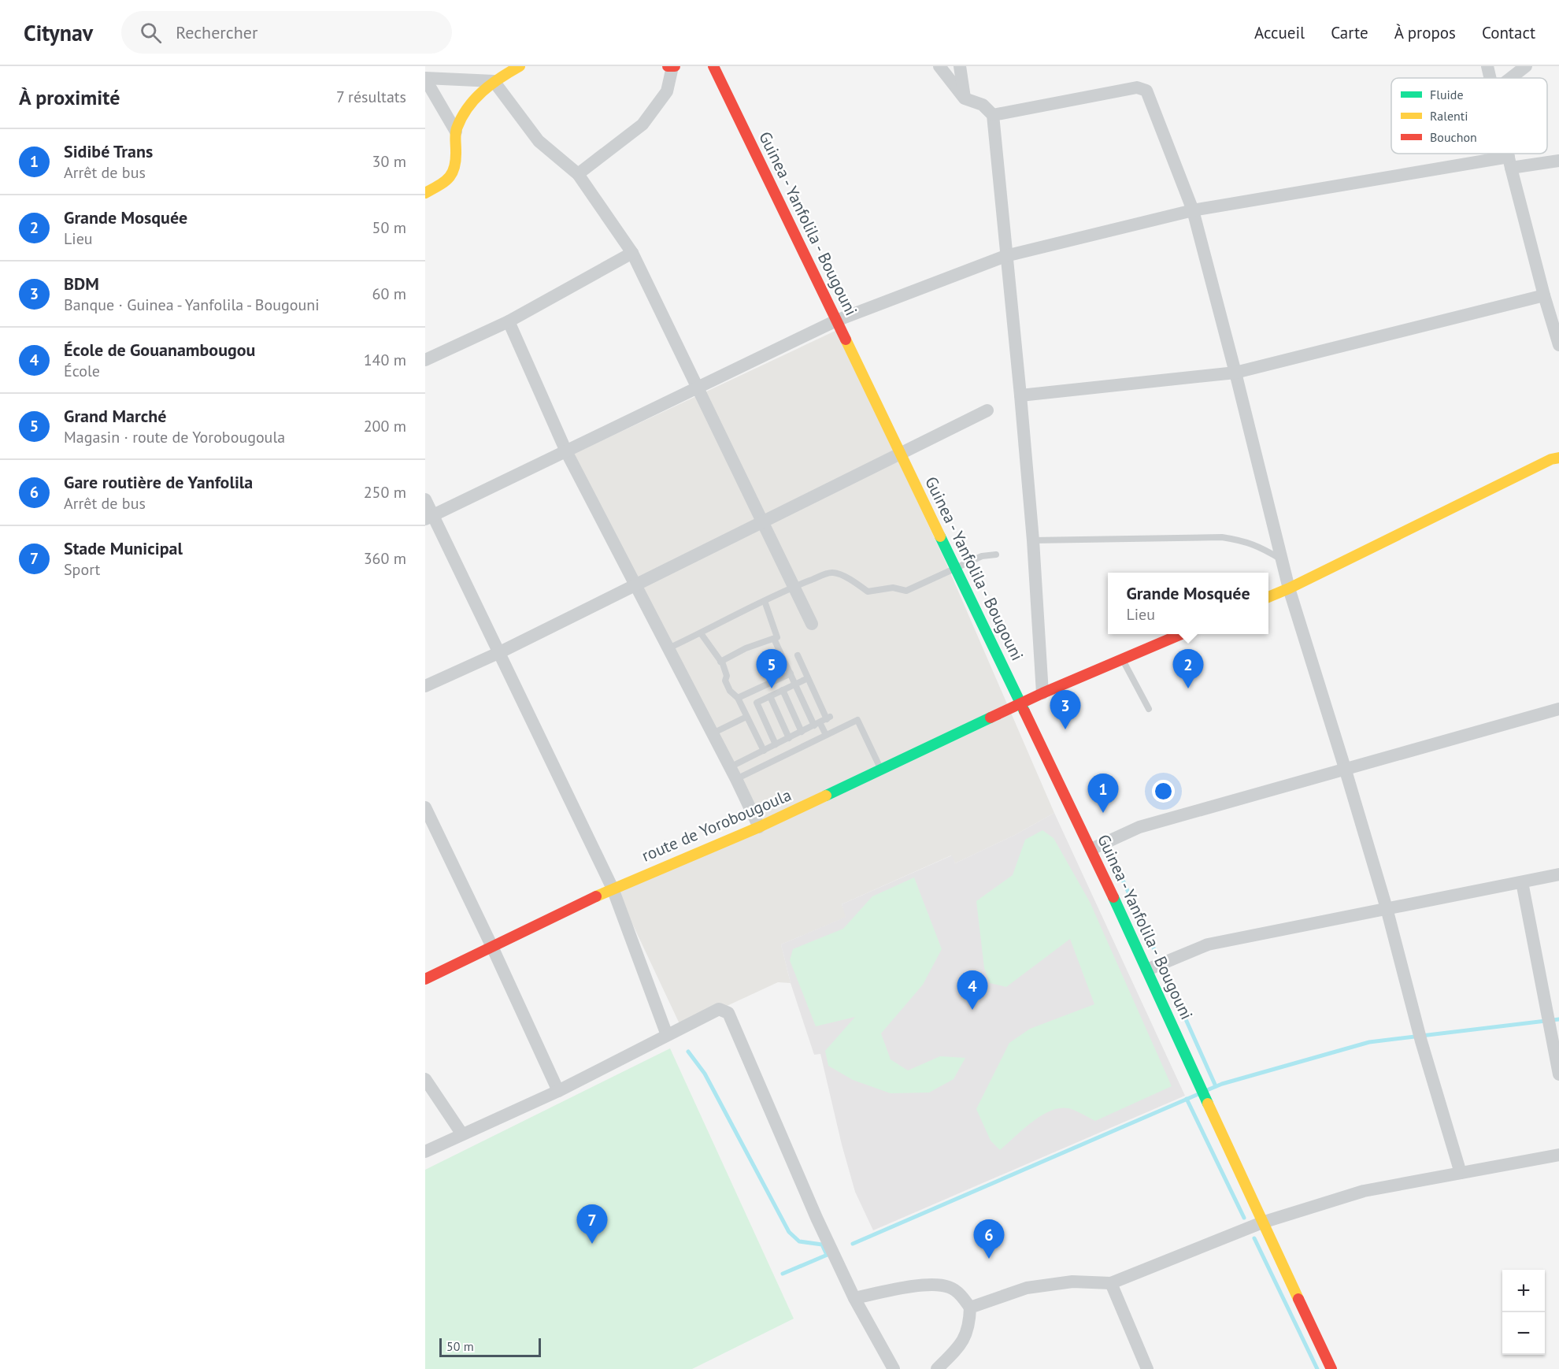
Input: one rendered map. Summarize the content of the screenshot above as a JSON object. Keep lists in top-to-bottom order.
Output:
{
  "streets": {
    "main road": ["Guinea - Yanfolila - Bougouni", "route de Yorobougoula"]
  },
  "crossings": [
    ["Guinea - Yanfolila - Bougouni", "route de Yorobougoula"]
  ],
  "legend": ["Fluide", "Ralenti", "Bouchon"],
  "scale_bar": "50 m",
  "page": {
    "header": "Citynav",
    "search": "Rechercher",
    "nav": [
      "Accueil",
      "Carte",
      "À propos",
      "Contact"
    ],
    "heading": ["À proximité", "7 résultats"],
    "list": [
      {
        "mark": "1",
        "name": "Sidibé Trans",
        "note": "Arrêt de bus",
        "value": "30 m"
      },
      {
        "mark": "2",
        "name": "Grande Mosquée",
        "note": "Lieu",
        "value": "50 m"
      },
      {
        "mark": "3",
        "name": "BDM",
        "note": "Banque · Guinea - Yanfolila - Bougouni",
        "value": "60 m"
      },
      {
        "mark": "4",
        "name": "École de Gouanambougou",
        "note": "École",
        "value": "140 m"
      },
      {
        "mark": "5",
        "name": "Grand Marché",
        "note": "Magasin · route de Yorobougoula",
        "value": "200 m"
      },
      {
        "mark": "6",
        "name": "Gare routière de Yanfolila",
        "note": "Arrêt de bus",
        "value": "250 m"
      },
      {
        "mark": "7",
        "name": "Stade Municipal",
        "note": "Sport",
        "value": "360 m"
      }
    ],
    "popup": ["Grande Mosquée", "Lieu"],
    "pins": [
      "2",
      "5",
      "3",
      "1",
      "4",
      "7",
      "6"
    ],
    "map_buttons": ["+", "−"],
    "scale": "50 m"
  }
}
